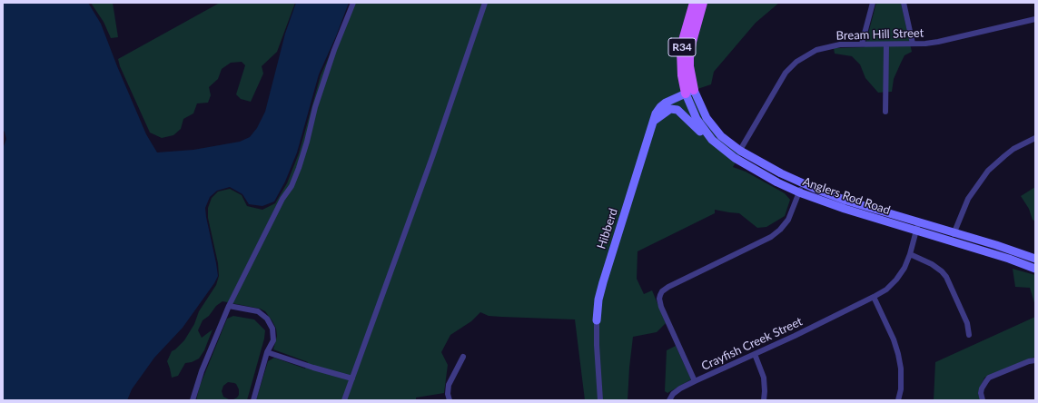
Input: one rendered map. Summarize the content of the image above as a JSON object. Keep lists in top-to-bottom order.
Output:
{
  "streets": {
    "main road": ["R34"],
    "street": [
      "Bream Hill Street",
      "Anglers Rod Road",
      "Hibberd",
      "Crayfish Creek Street"
    ]
  },
  "crossings": [
    ["Bream Hill Street", "Anglers Rod Road"],
    ["R34", "Anglers Rod Road"],
    ["R34", "Hibberd"],
    ["Anglers Rod Road", "Hibberd"],
    ["Anglers Rod Road", "Crayfish Creek Street"]
  ]
}
